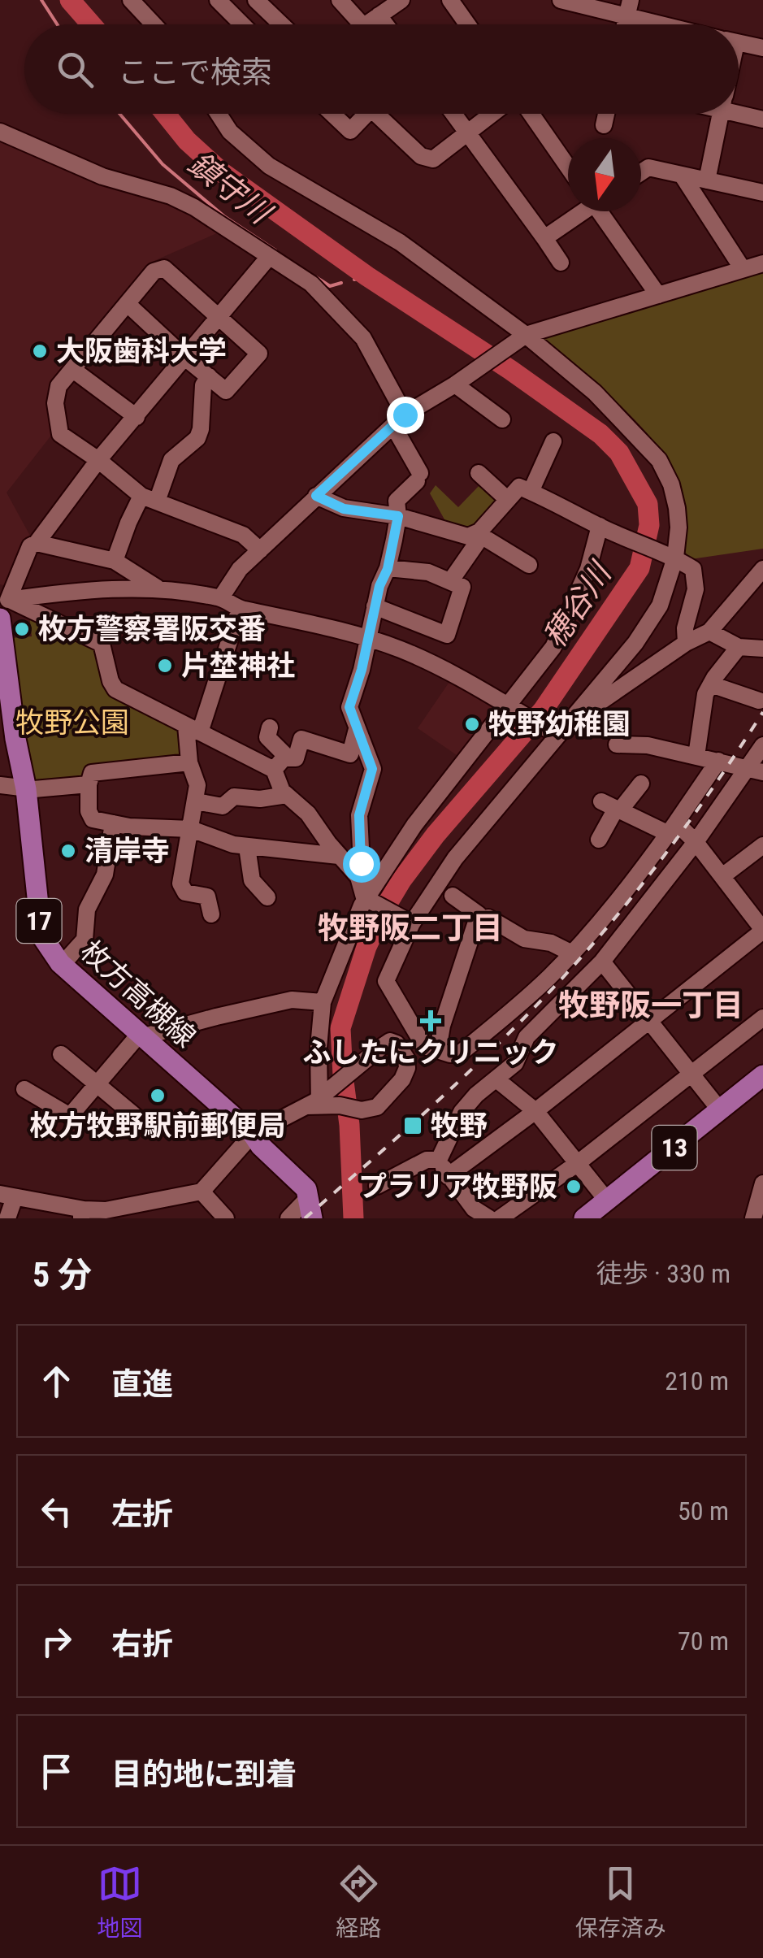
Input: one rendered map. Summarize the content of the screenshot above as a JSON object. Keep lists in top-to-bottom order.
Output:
{
  "streets": {
    "main road": ["17", "枚方高槻線", "13"]
  },
  "districts": ["牧野阪二丁目", "牧野阪一丁目"],
  "water": ["鎮守川", "穂谷川"],
  "parks": ["牧野公園"],
  "places": {
    "other": [
      "大阪歯科大学",
      "枚方警察署阪交番",
      "片埜神社",
      "牧野幼稚園",
      "清岸寺",
      "枚方牧野駅前郵便局",
      "プラリア牧野阪"
    ],
    "health": ["ふしたにクリニック"],
    "transit": ["牧野"]
  },
  "north": "bottom",
  "page": {
    "search": "ここで検索",
    "heading": ["5 分", "徒歩 · 330 m"],
    "list": [
      ["直進", "210 m"],
      ["左折", "50 m"],
      ["右折", "70 m"],
      "目的地に到着"
    ],
    "nav": ["地図", "経路", "保存済み"]
  }
}
